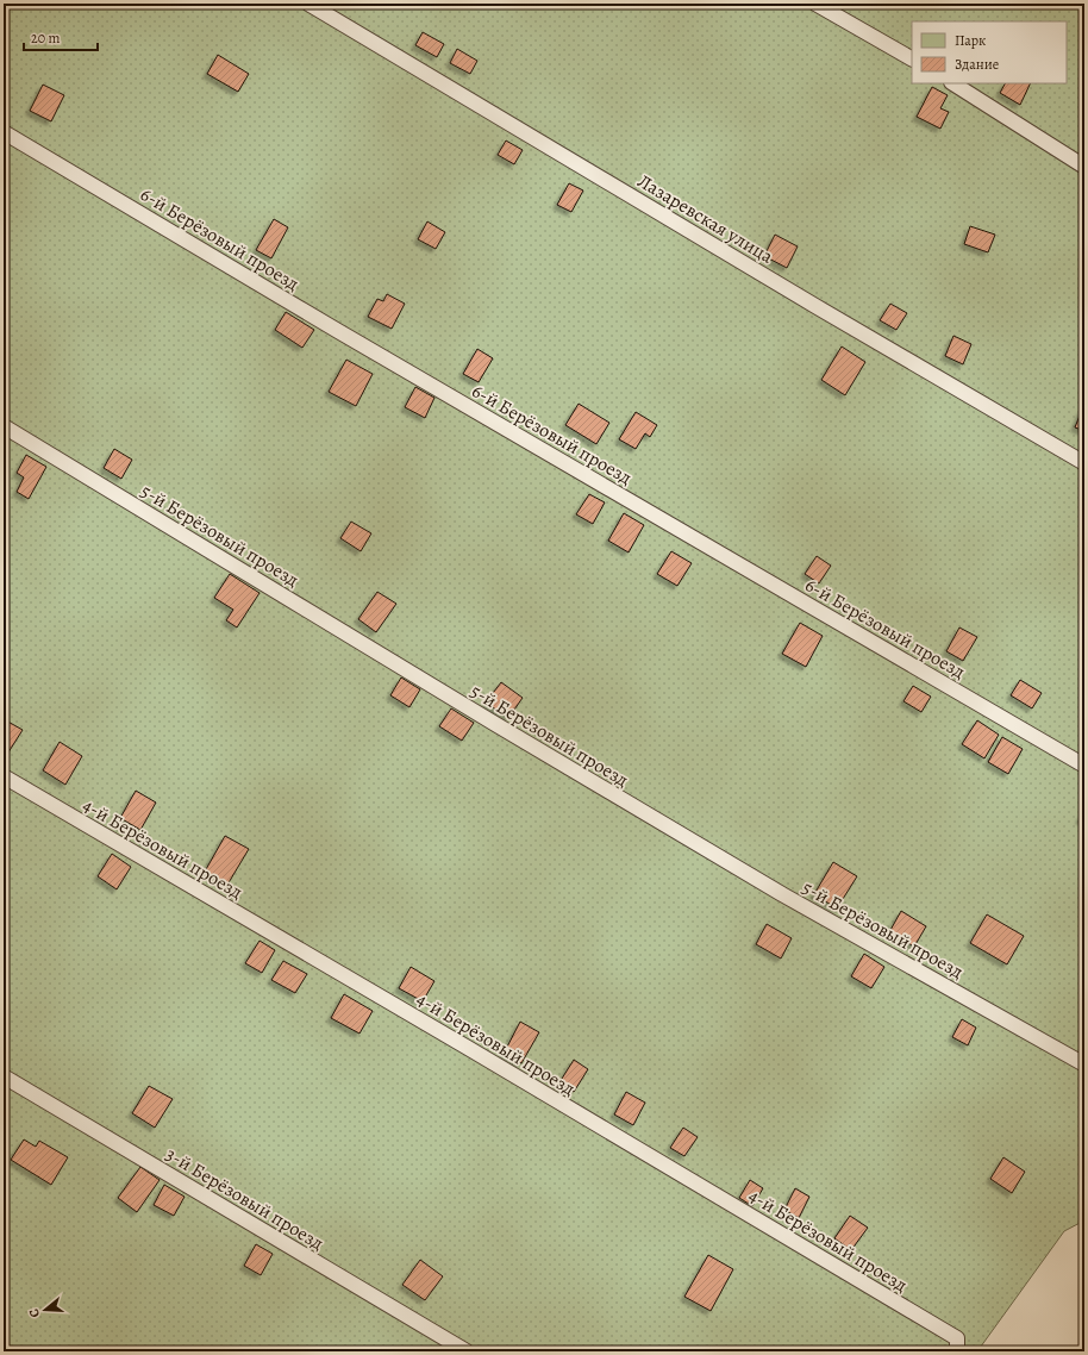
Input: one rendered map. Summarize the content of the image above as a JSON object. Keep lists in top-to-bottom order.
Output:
{
  "streets": {
    "lane": [
      "Лазаревская улица",
      "6-й Берёзовый проезд",
      "5-й Берёзовый проезд",
      "4-й Берёзовый проезд",
      "3-й Берёзовый проезд"
    ]
  },
  "legend": ["Парк", "Здание"],
  "scale_bar": "20 m",
  "north": "left"
}
